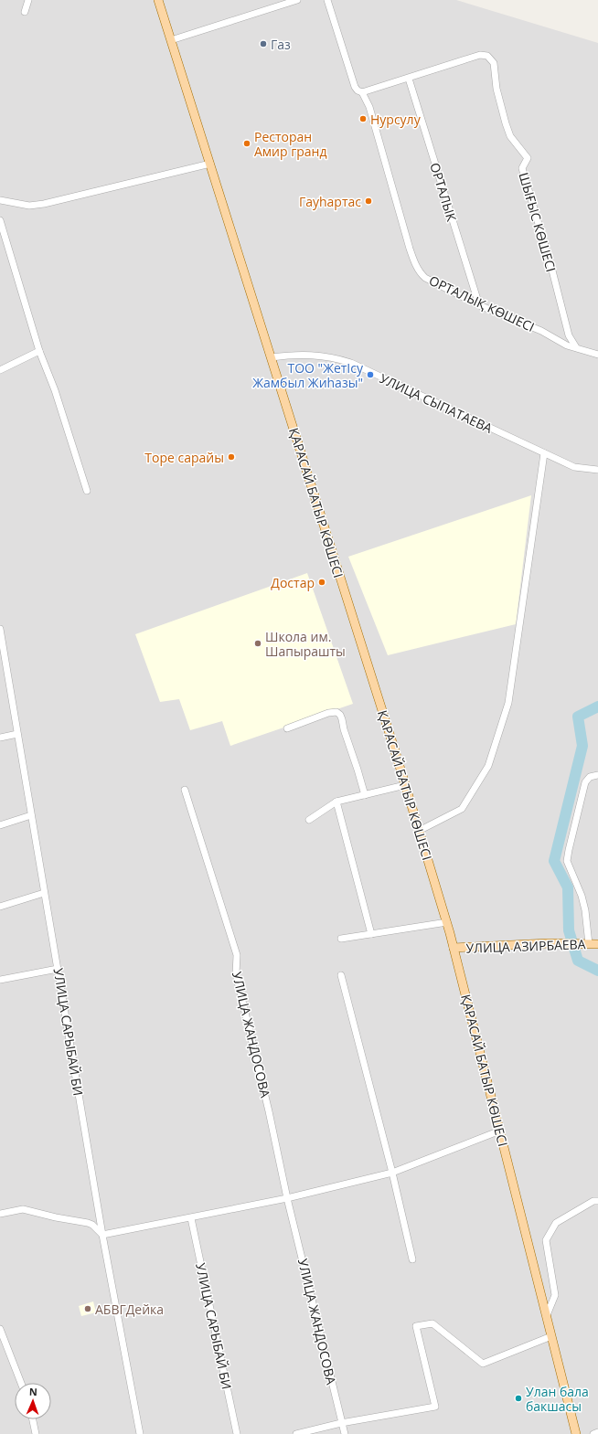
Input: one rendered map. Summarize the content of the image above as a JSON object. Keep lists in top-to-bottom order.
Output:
{
  "streets": {
    "main road": ["ҚАРАСАЙ БАТЫР КӨШЕСІ", "УЛИЦА АЗИРБАЕВА"],
    "street": [
      "ОРТАЛЫК",
      "ШЫҒЫС КӨШЕСІ",
      "ОРТАЛЫҚ КӨШЕСІ",
      "УЛИЦА СЫПАТАЕВА",
      "УЛИЦА САРЫБАЙ БИ",
      "УЛИЦА ЖАНДОСОВА"
    ]
  },
  "crossings": [
    ["ОРТАЛЫК", "ШЫҒЫС КӨШЕСІ"],
    ["ОРТАЛЫК", "ОРТАЛЫҚ КӨШЕСІ"],
    ["ШЫҒЫС КӨШЕСІ", "ОРТАЛЫҚ КӨШЕСІ"],
    ["УЛИЦА СЫПАТАЕВА", "ҚАРАСАЙ БАТЫР КӨШЕСІ"],
    ["ҚАРАСАЙ БАТЫР КӨШЕСІ", "УЛИЦА АЗИРБАЕВА"]
  ],
  "places": [
    "Газ",
    "Нурсулу",
    "Ресторан Амир гранд",
    "Гауhартас",
    "ТОО \"ЖетIсу Жамбыл Жиhазы\"",
    "Торе сарайы",
    "Достар",
    "Школа им. Шапырашты",
    "АБВГДейка",
    "Улан бала бакшасы"
  ],
  "north": "top"
}
